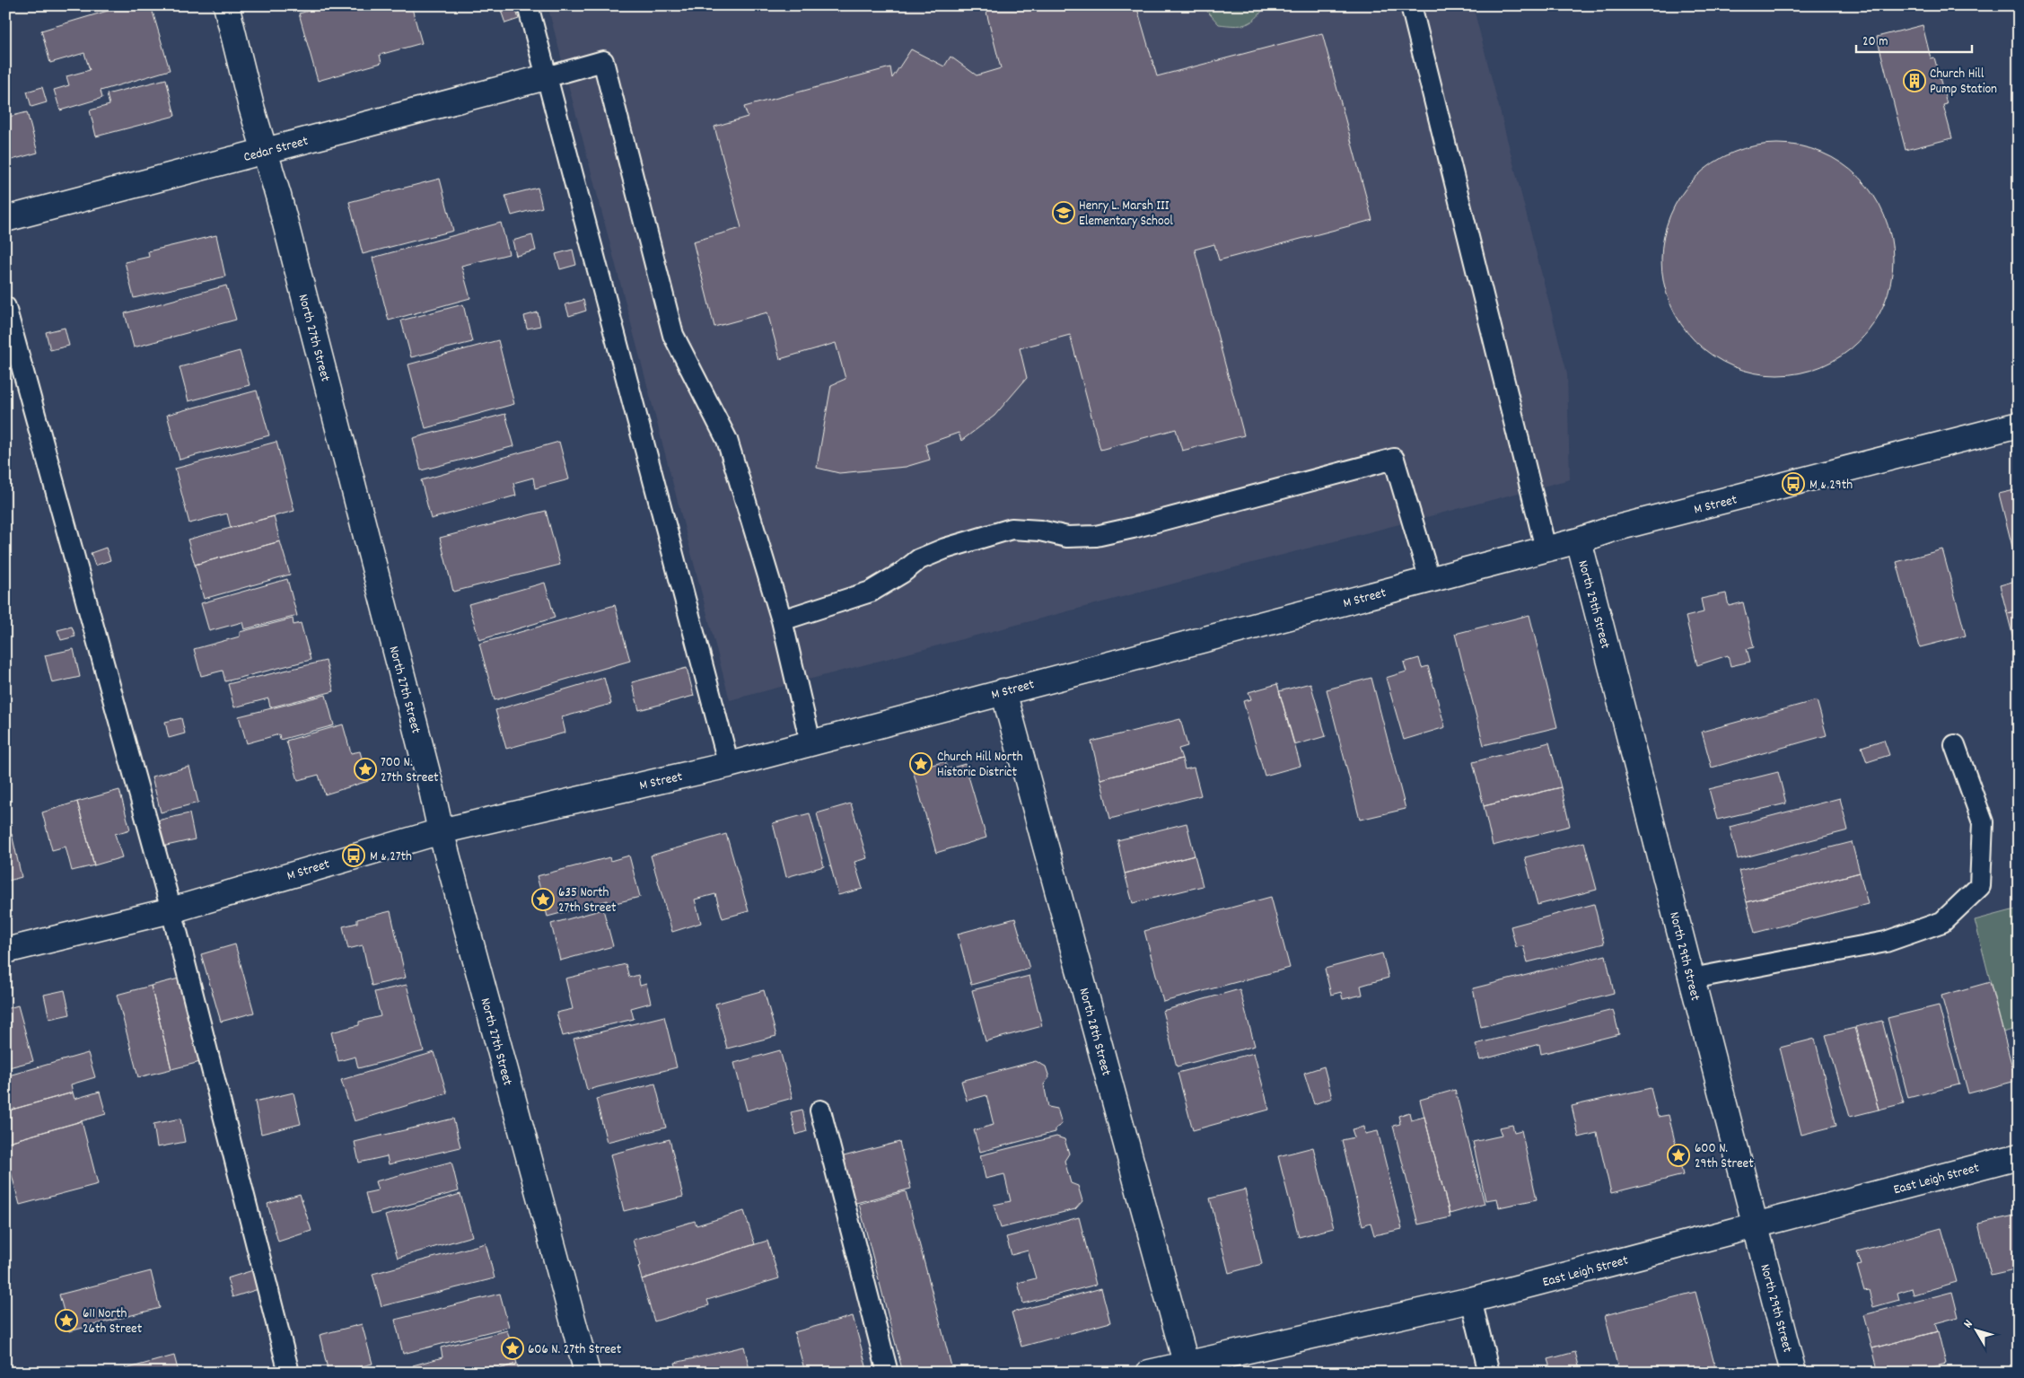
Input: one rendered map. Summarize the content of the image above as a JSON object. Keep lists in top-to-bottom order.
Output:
{
  "streets": {
    "street": [
      "Cedar Street",
      "North 27th Street",
      "M Street",
      "North 29th Street",
      "North 28th Street",
      "East Leigh Street"
    ]
  },
  "crossings": [
    ["Cedar Street", "North 27th Street"],
    ["North 27th Street", "M Street"],
    ["M Street", "North 29th Street"],
    ["M Street", "North 28th Street"],
    ["North 29th Street", "East Leigh Street"],
    ["North 28th Street", "East Leigh Street"]
  ],
  "places": {
    "building": ["Church Hill Pump Station"],
    "school or university": ["Henry L. Marsh III Elementary School"],
    "bus stop": ["M & 29th", "M & 27th"],
    "place": [
      "Church Hill North Historic District",
      "700 N. 27th Street",
      "635 North 27th Street",
      "600 N. 29th Street",
      "611 North 26th Street",
      "606 N. 27th Street"
    ]
  },
  "scale_bar": "20 m",
  "north": "top left"
}
